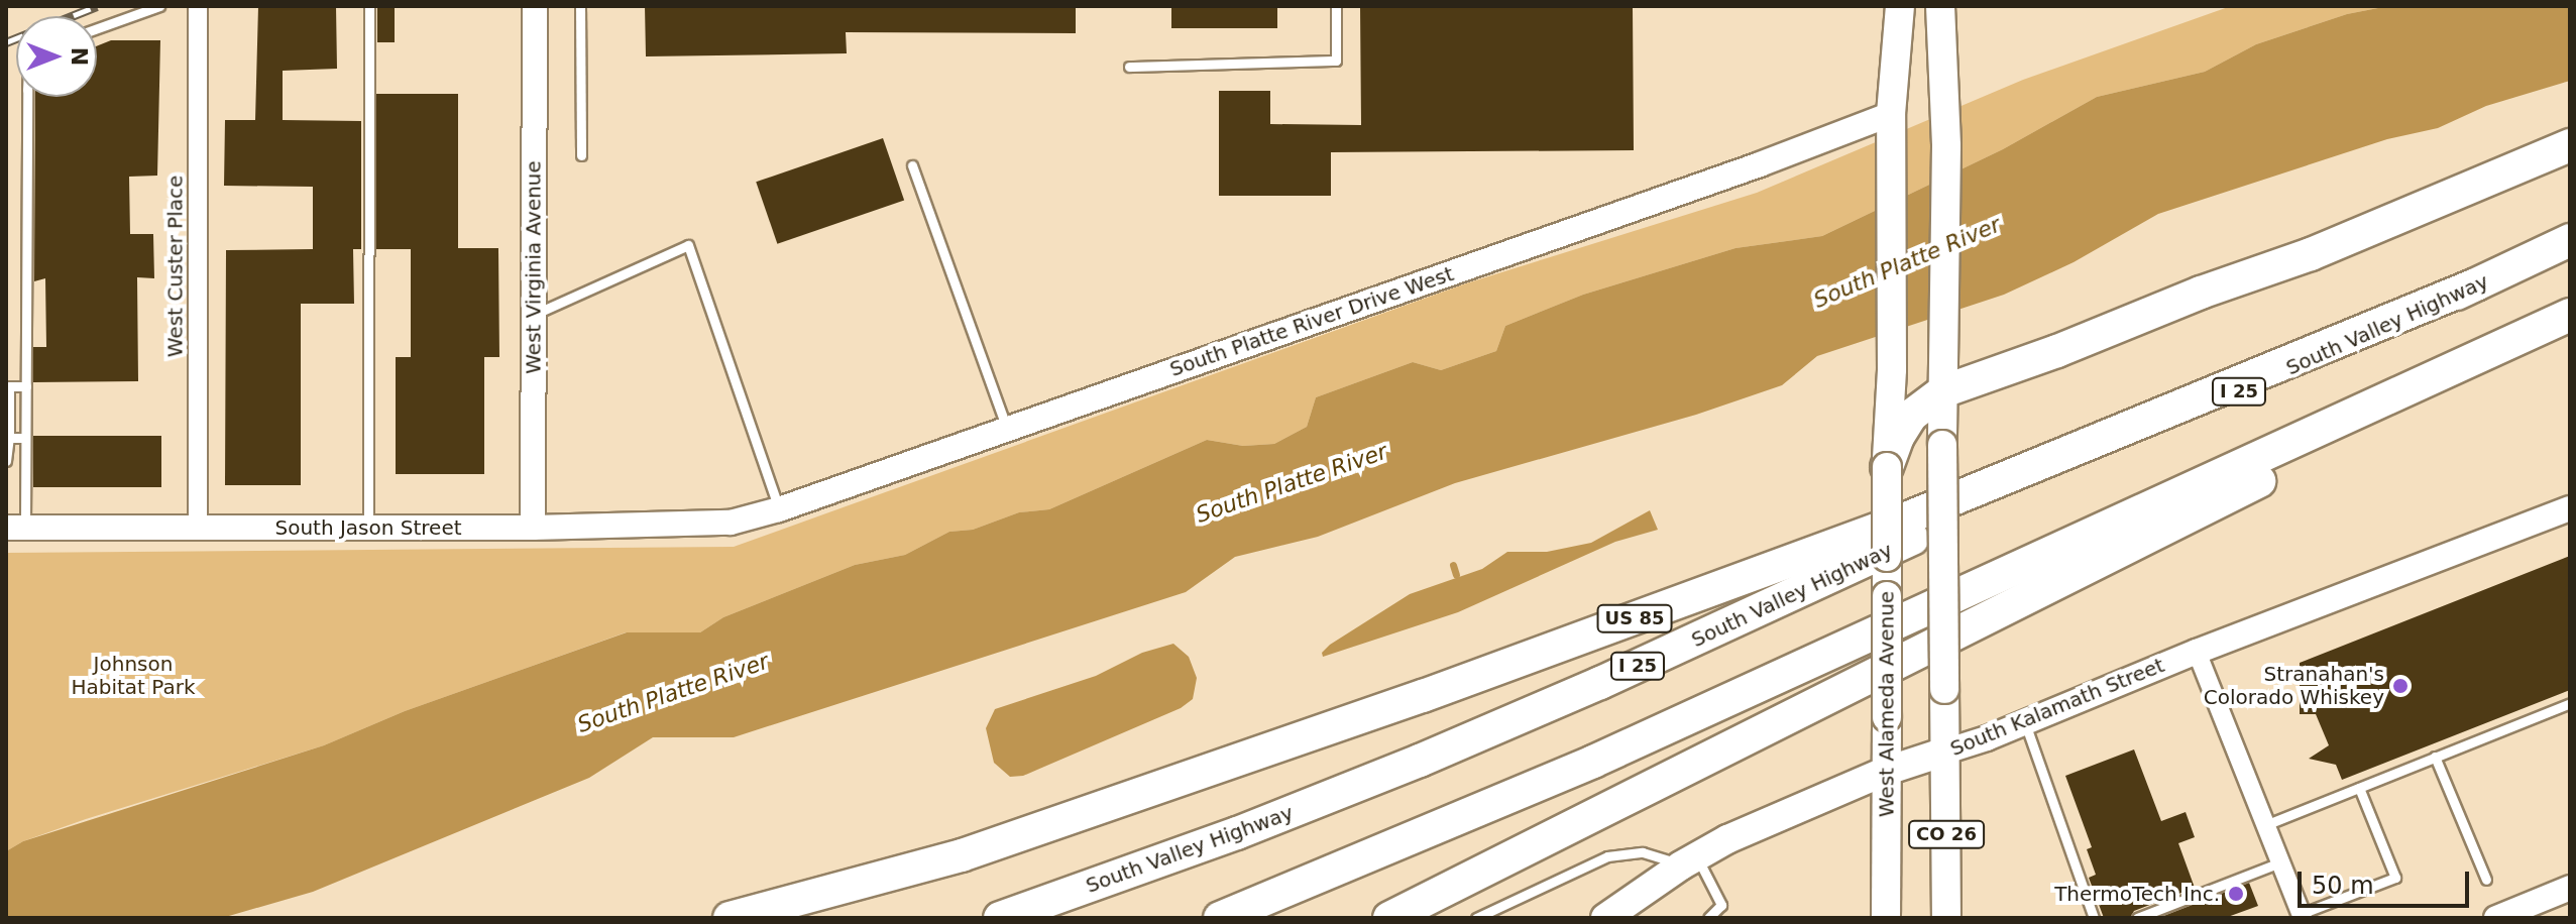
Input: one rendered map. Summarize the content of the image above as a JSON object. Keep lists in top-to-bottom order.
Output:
{
  "streets": {
    "highway": ["South Valley Highway", "I 25", "US 85"],
    "main road": ["West Alameda Avenue", "South Kalamath Street", "CO 26"],
    "street": [
      "West Custer Place",
      "West Virginia Avenue",
      "South Platte River Drive West",
      "South Jason Street"
    ]
  },
  "crossings": [
    ["West Custer Place", "South Jason Street"],
    ["West Virginia Avenue", "South Jason Street"],
    ["South Platte River Drive West", "South Jason Street"],
    ["South Platte River Drive West", "West Alameda Avenue"],
    ["South Valley Highway", "US 85"],
    ["West Alameda Avenue", "South Kalamath Street"],
    ["South Kalamath Street", "CO 26"]
  ],
  "water": ["South Platte River"],
  "parks": ["Johnson Habitat Park"],
  "places": ["Stranahan's Colorado Whiskey", "ThermoTech Inc."],
  "scale_bar": "50 m",
  "north": "right"
}
